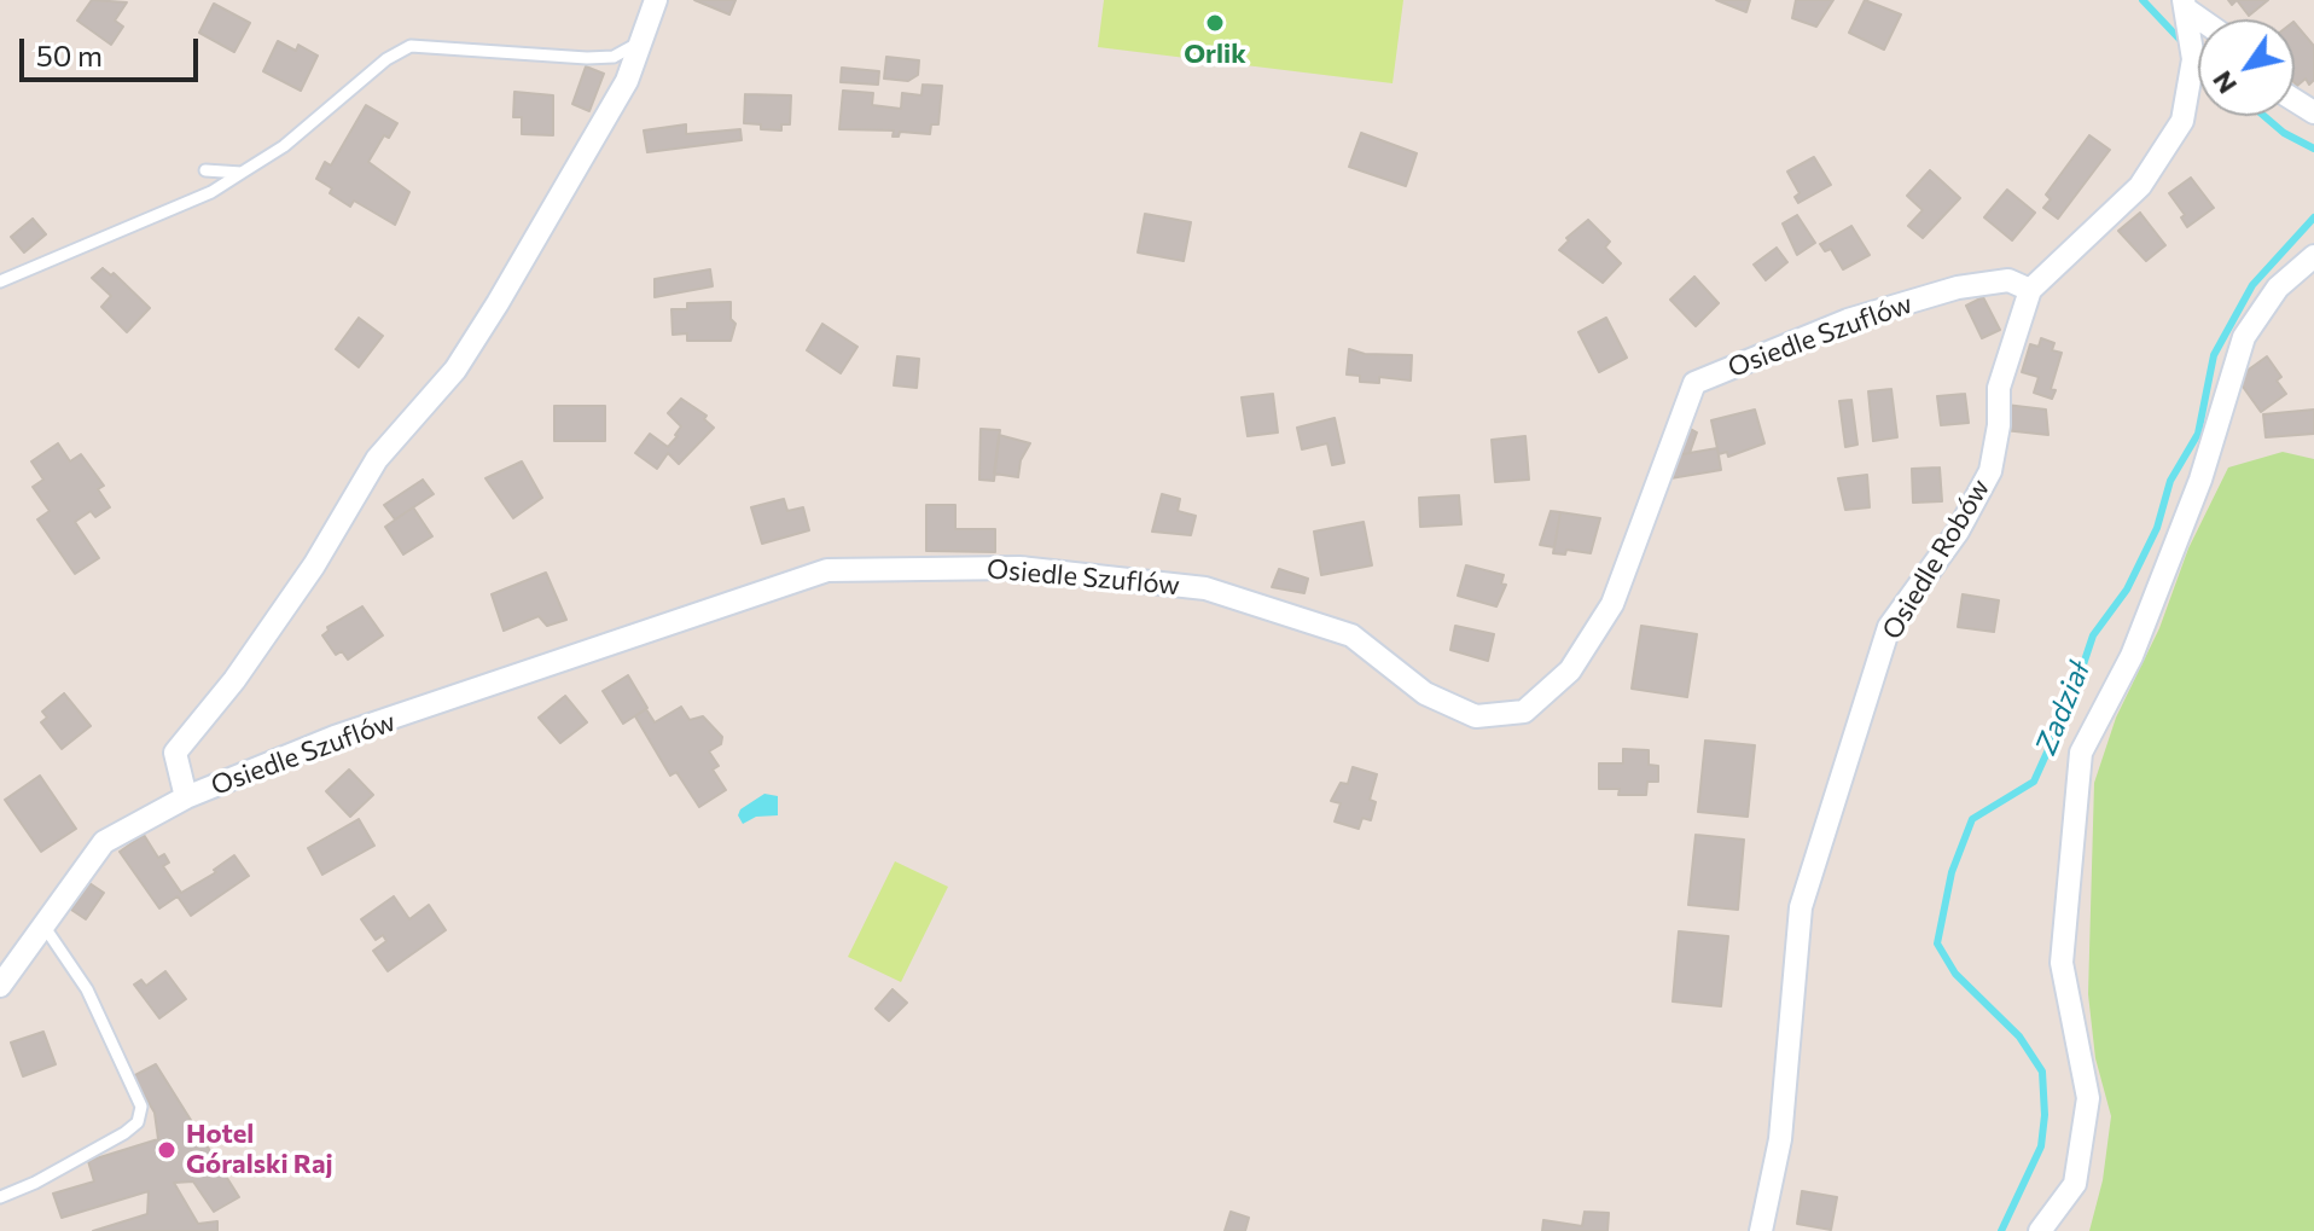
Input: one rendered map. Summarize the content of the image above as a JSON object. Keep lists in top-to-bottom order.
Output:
{
  "streets": {
    "street": ["Osiedle Szuflów", "Osiedle Robów"]
  },
  "crossings": [
    ["Osiedle Szuflów", "Osiedle Robów"]
  ],
  "water": ["Zadział"],
  "places": ["Orlik", "Hotel Góralski Raj"],
  "scale_bar": "50 m",
  "north": "bottom left"
}
